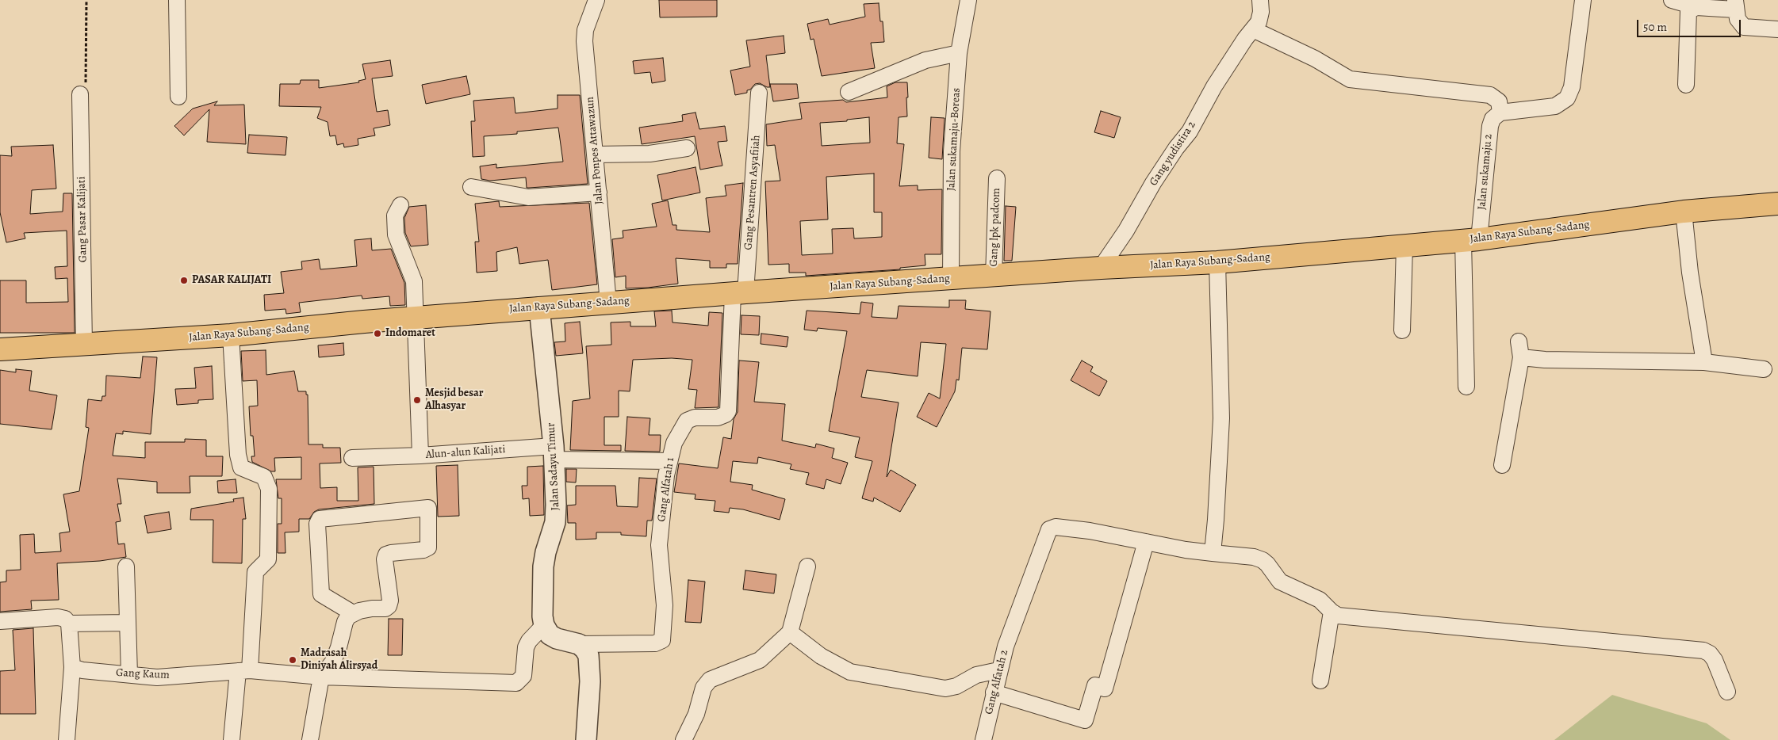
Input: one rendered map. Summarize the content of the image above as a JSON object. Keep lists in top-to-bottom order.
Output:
{
  "streets": {
    "main road": ["Jalan Raya Subang-Sadang"],
    "street": [
      "Jalan sukamaju-Boreas",
      "Jalan Ponpes Attawazun",
      "Gang yudistira 2",
      "Jalan sukamaju 2",
      "Gang Pesantren Asyafiiah",
      "Gang Pasar Kalijati",
      "Gang lpk padcom",
      "Alun-alun Kalijati",
      "Jalan Sadayu Timur",
      "Gang Alfatah 1",
      "Gang Kaum",
      "Gang Alfatah 2"
    ]
  },
  "crossings": [
    ["Jalan sukamaju-Boreas", "Jalan Raya Subang-Sadang"],
    ["Jalan Ponpes Attawazun", "Jalan Raya Subang-Sadang"],
    ["Gang yudistira 2", "Jalan Raya Subang-Sadang"],
    ["Jalan sukamaju 2", "Jalan Raya Subang-Sadang"],
    ["Gang Pesantren Asyafiiah", "Jalan Raya Subang-Sadang"],
    ["Gang Pesantren Asyafiiah", "Gang Alfatah 1"],
    ["Gang Pasar Kalijati", "Jalan Raya Subang-Sadang"],
    ["Gang lpk padcom", "Jalan Raya Subang-Sadang"],
    ["Jalan Raya Subang-Sadang", "Alun-alun Kalijati"],
    ["Jalan Raya Subang-Sadang", "Jalan Sadayu Timur"],
    ["Jalan Raya Subang-Sadang", "Gang Alfatah 1"],
    ["Alun-alun Kalijati", "Jalan Sadayu Timur"],
    ["Alun-alun Kalijati", "Gang Alfatah 1"],
    ["Jalan Sadayu Timur", "Gang Kaum"]
  ],
  "places": [
    "PASAR KALIJATI",
    "Indomaret",
    "Mesjid besar Alhasyar",
    "Madrasah Diniyah Alirsyad"
  ],
  "scale_bar": "50 m"
}
